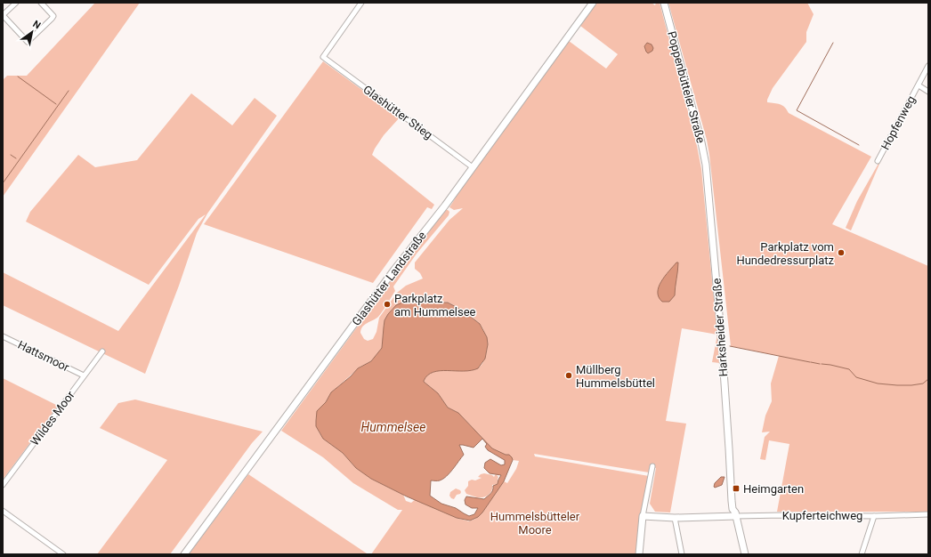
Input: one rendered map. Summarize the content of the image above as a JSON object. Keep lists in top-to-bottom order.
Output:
{
  "streets": {
    "street": [
      "Poppenbütteler Straße",
      "Glashütter Stieg",
      "Hopfenweg",
      "Glashütter Landstraße",
      "Harksheider Straße",
      "Hattsmoor",
      "Wildes Moor",
      "Kupferteichweg"
    ]
  },
  "crossings": [
    ["Poppenbütteler Straße", "Harksheider Straße"],
    ["Glashütter Stieg", "Glashütter Landstraße"],
    ["Harksheider Straße", "Kupferteichweg"],
    ["Hattsmoor", "Wildes Moor"]
  ],
  "water": ["Hummelsee"],
  "parks": ["Hummelsbütteler Moore"],
  "places": {
    "other": ["Parkplatz vom Hundedressurplatz", "Parkplatz am Hummelsee", "Müllberg Hummelsbüttel"],
    "transit": ["Heimgarten"]
  },
  "north": "top right"
}
